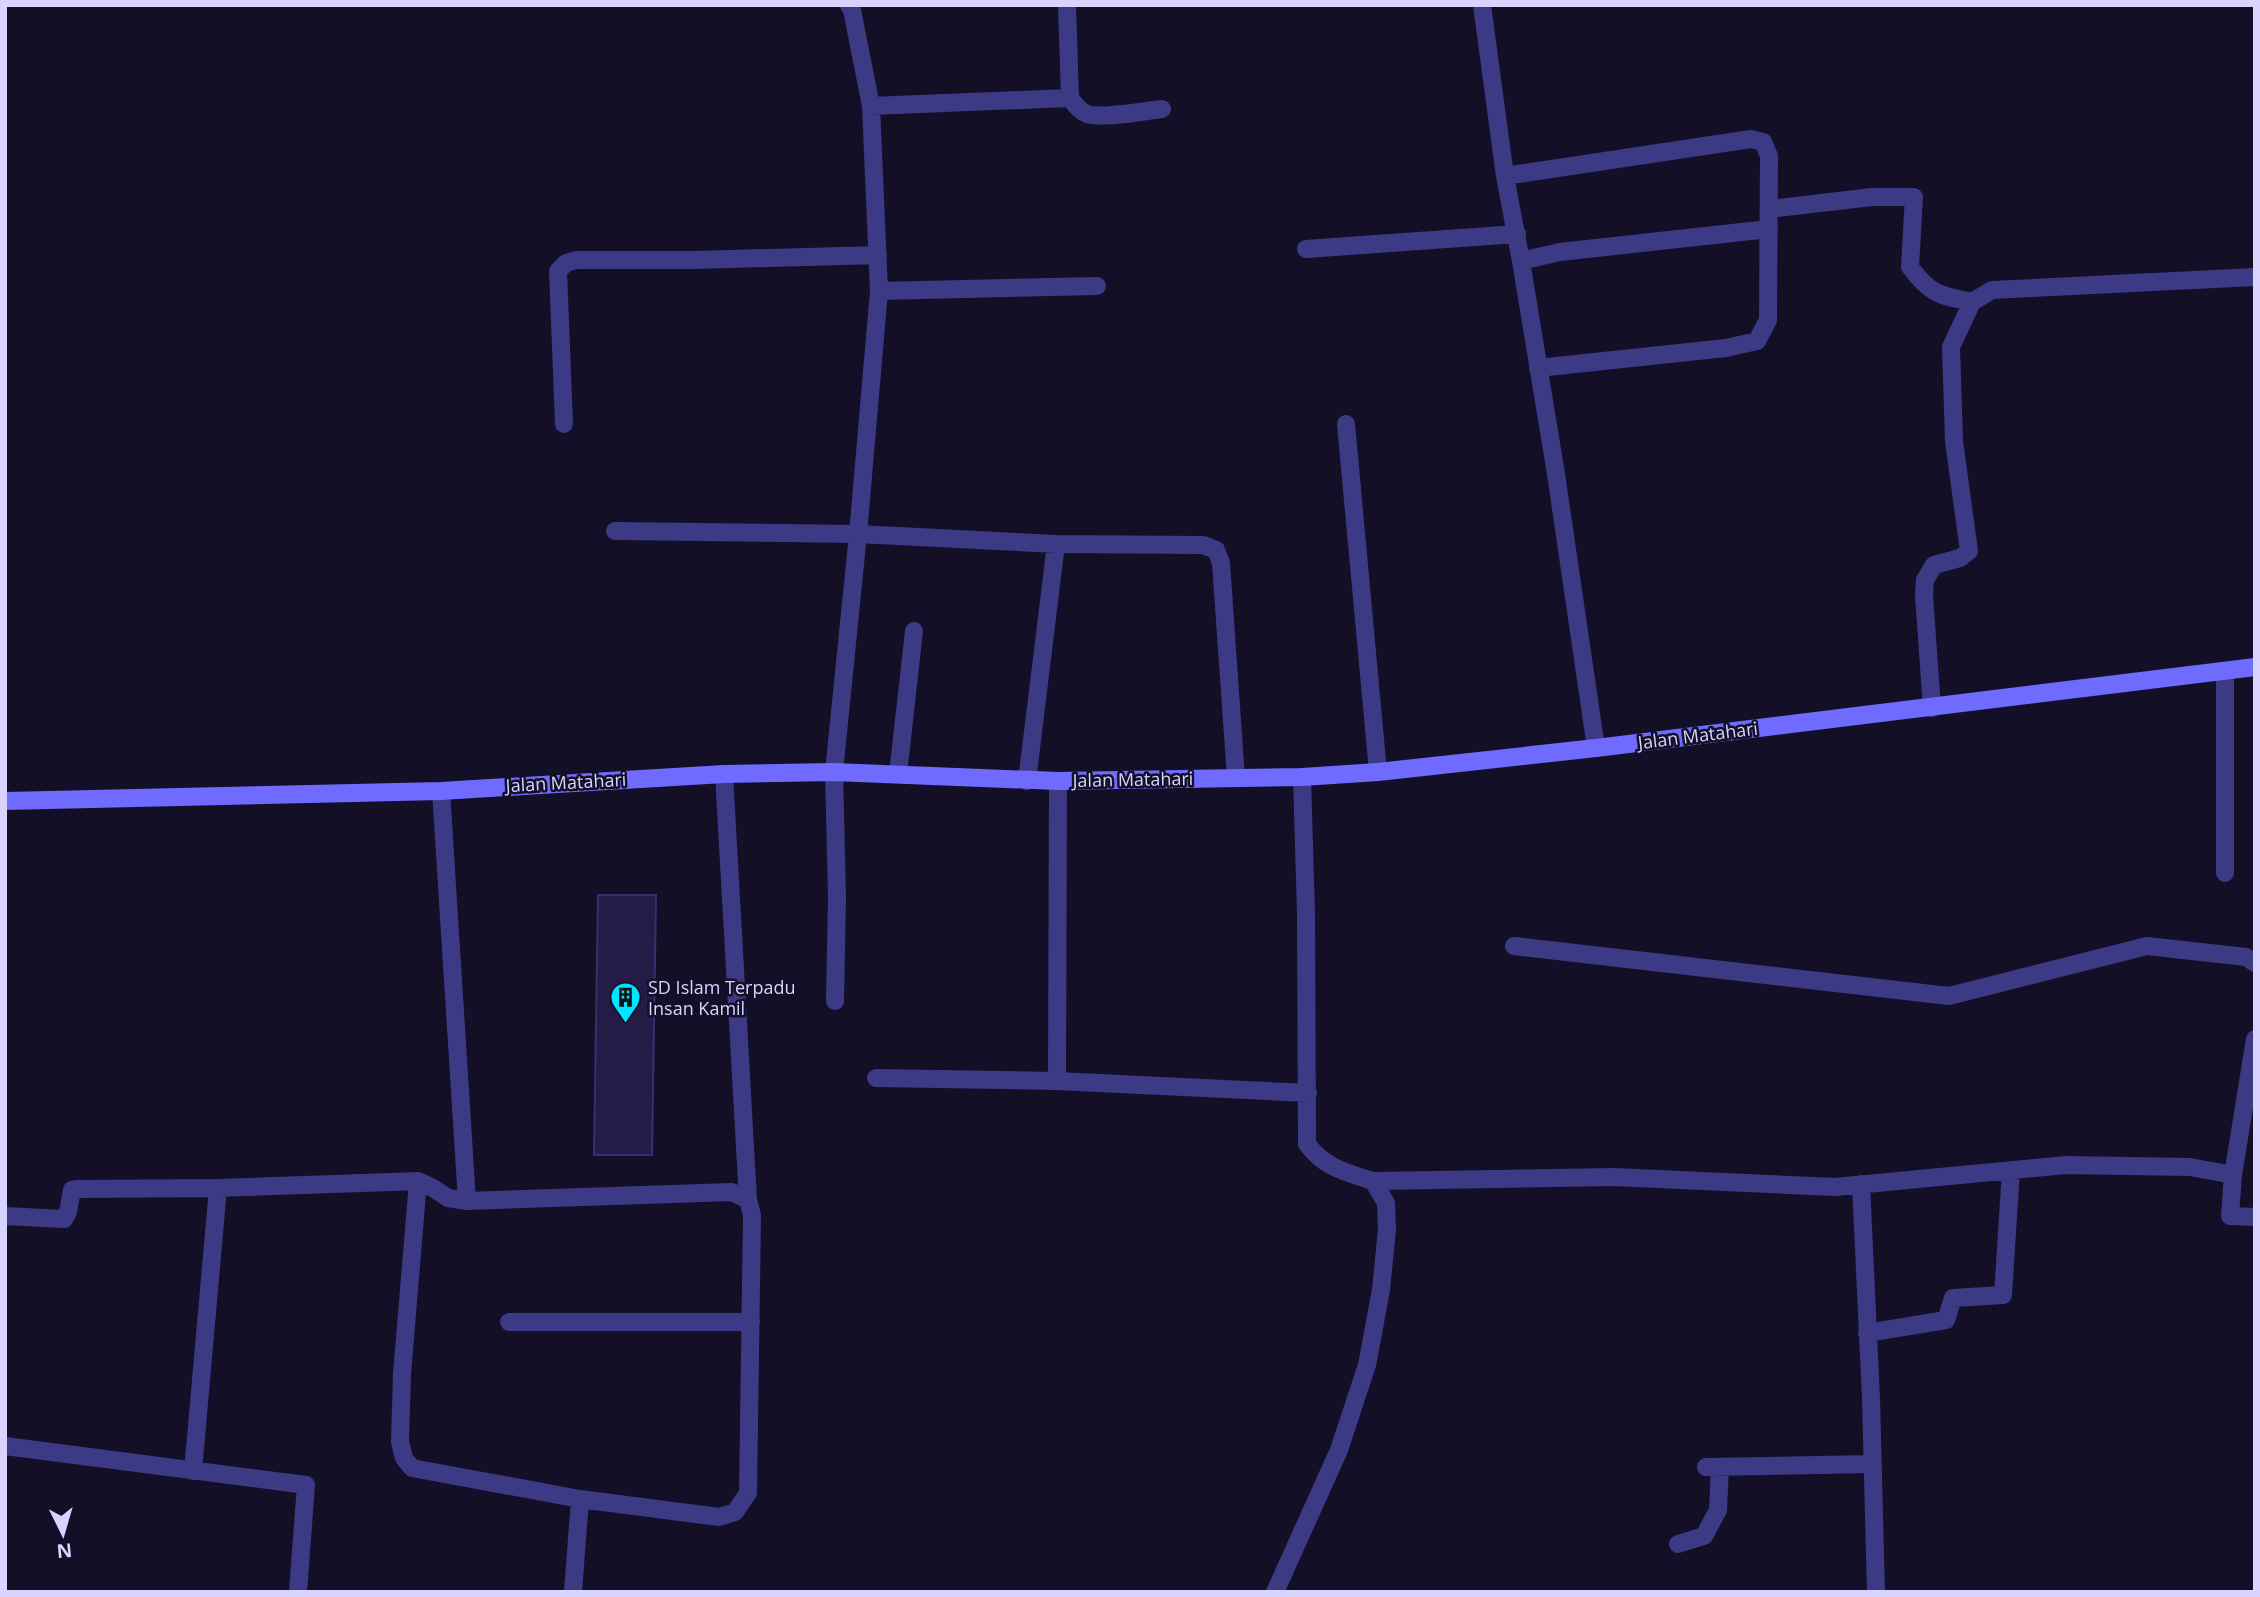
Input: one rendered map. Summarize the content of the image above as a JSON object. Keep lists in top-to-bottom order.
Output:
{
  "streets": {
    "street": ["Jalan Matahari"]
  },
  "places": {
    "building": ["SD Islam Terpadu Insan Kamil"]
  },
  "north": "bottom"
}
